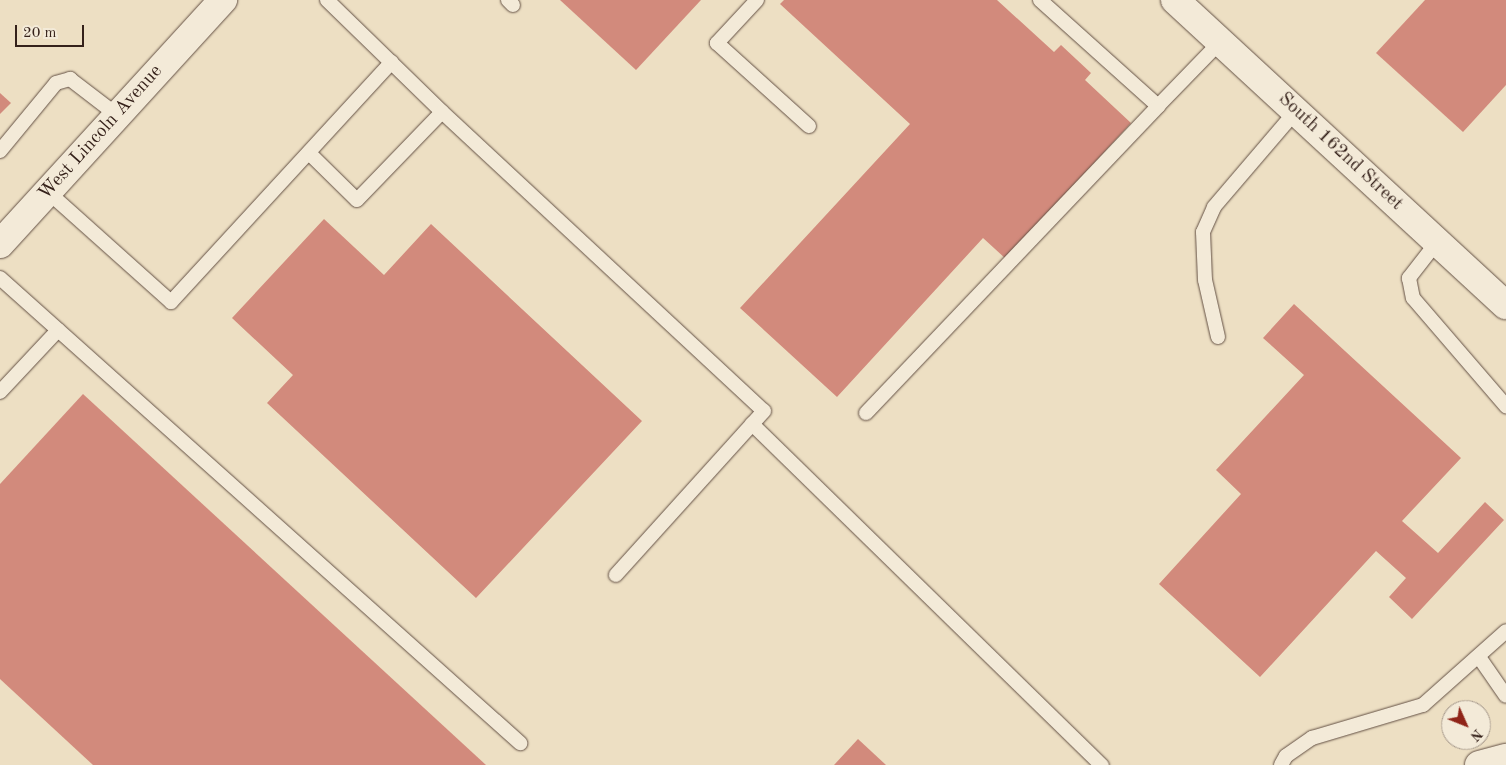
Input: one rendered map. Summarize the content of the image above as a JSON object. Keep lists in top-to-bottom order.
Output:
{
  "streets": {
    "street": ["West Lincoln Avenue", "South 162nd Street"]
  },
  "scale_bar": "20 m",
  "north": "bottom right"
}
